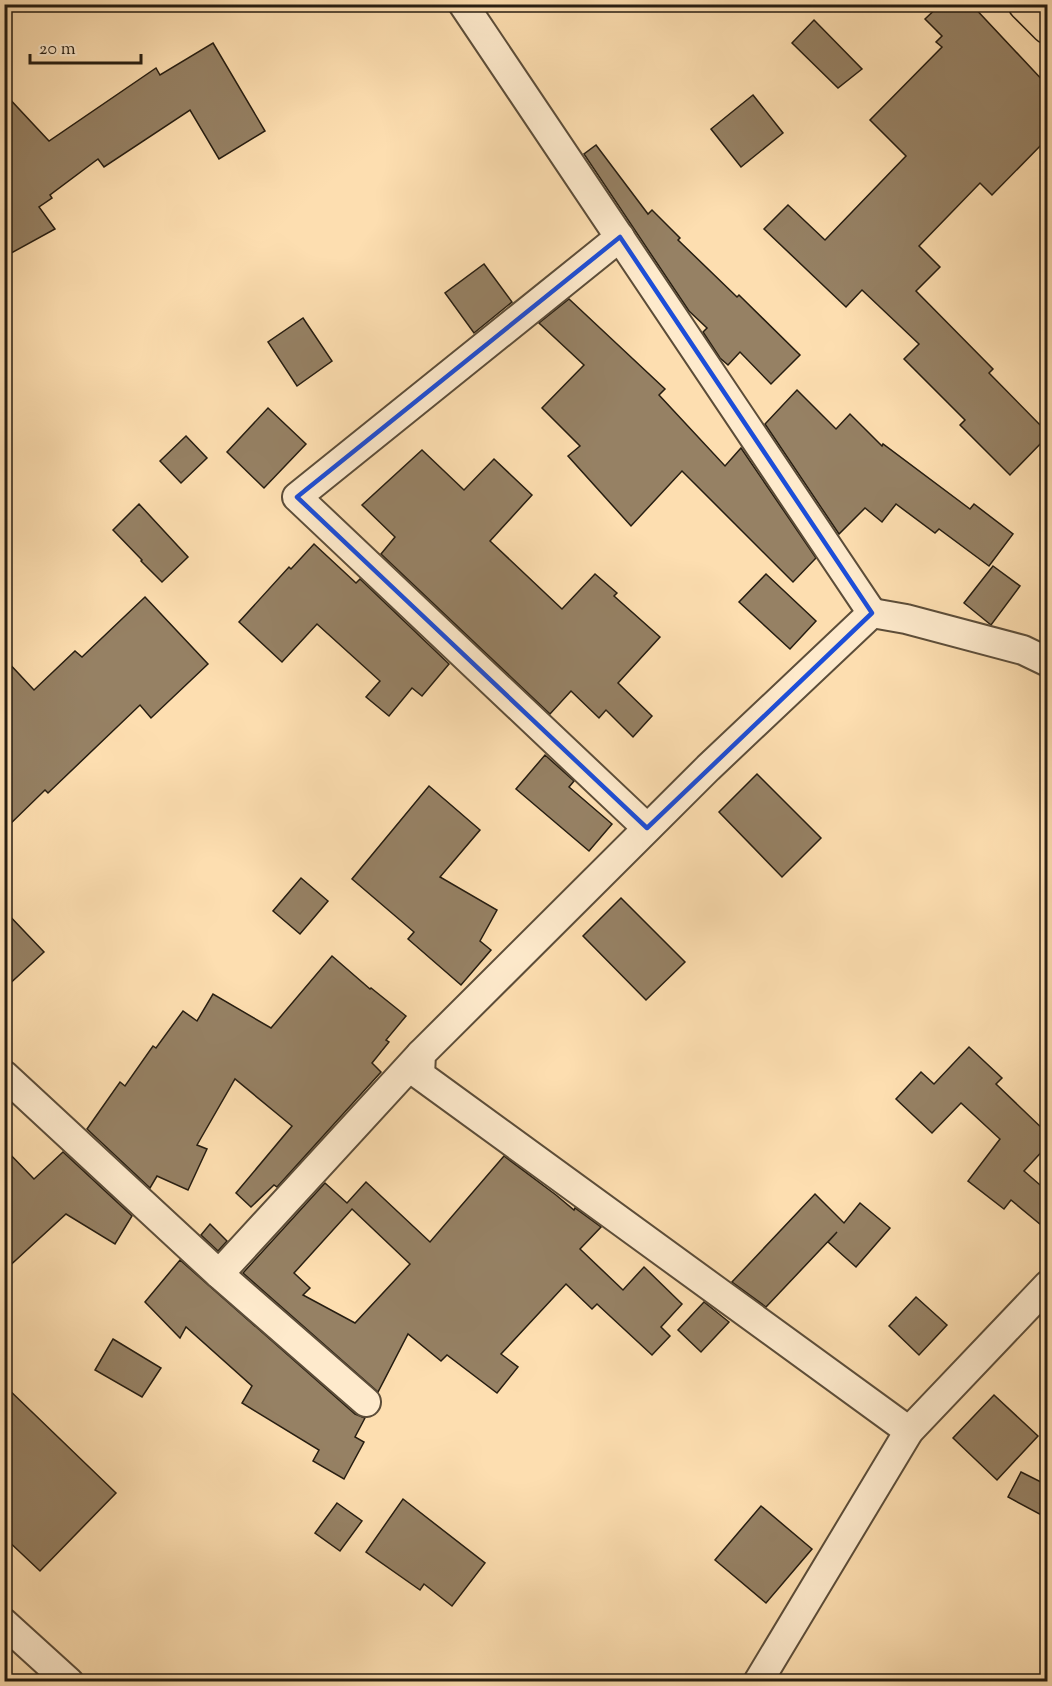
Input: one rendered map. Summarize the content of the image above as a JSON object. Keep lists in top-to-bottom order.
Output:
{
  "scale_bar": "20 m"
}
